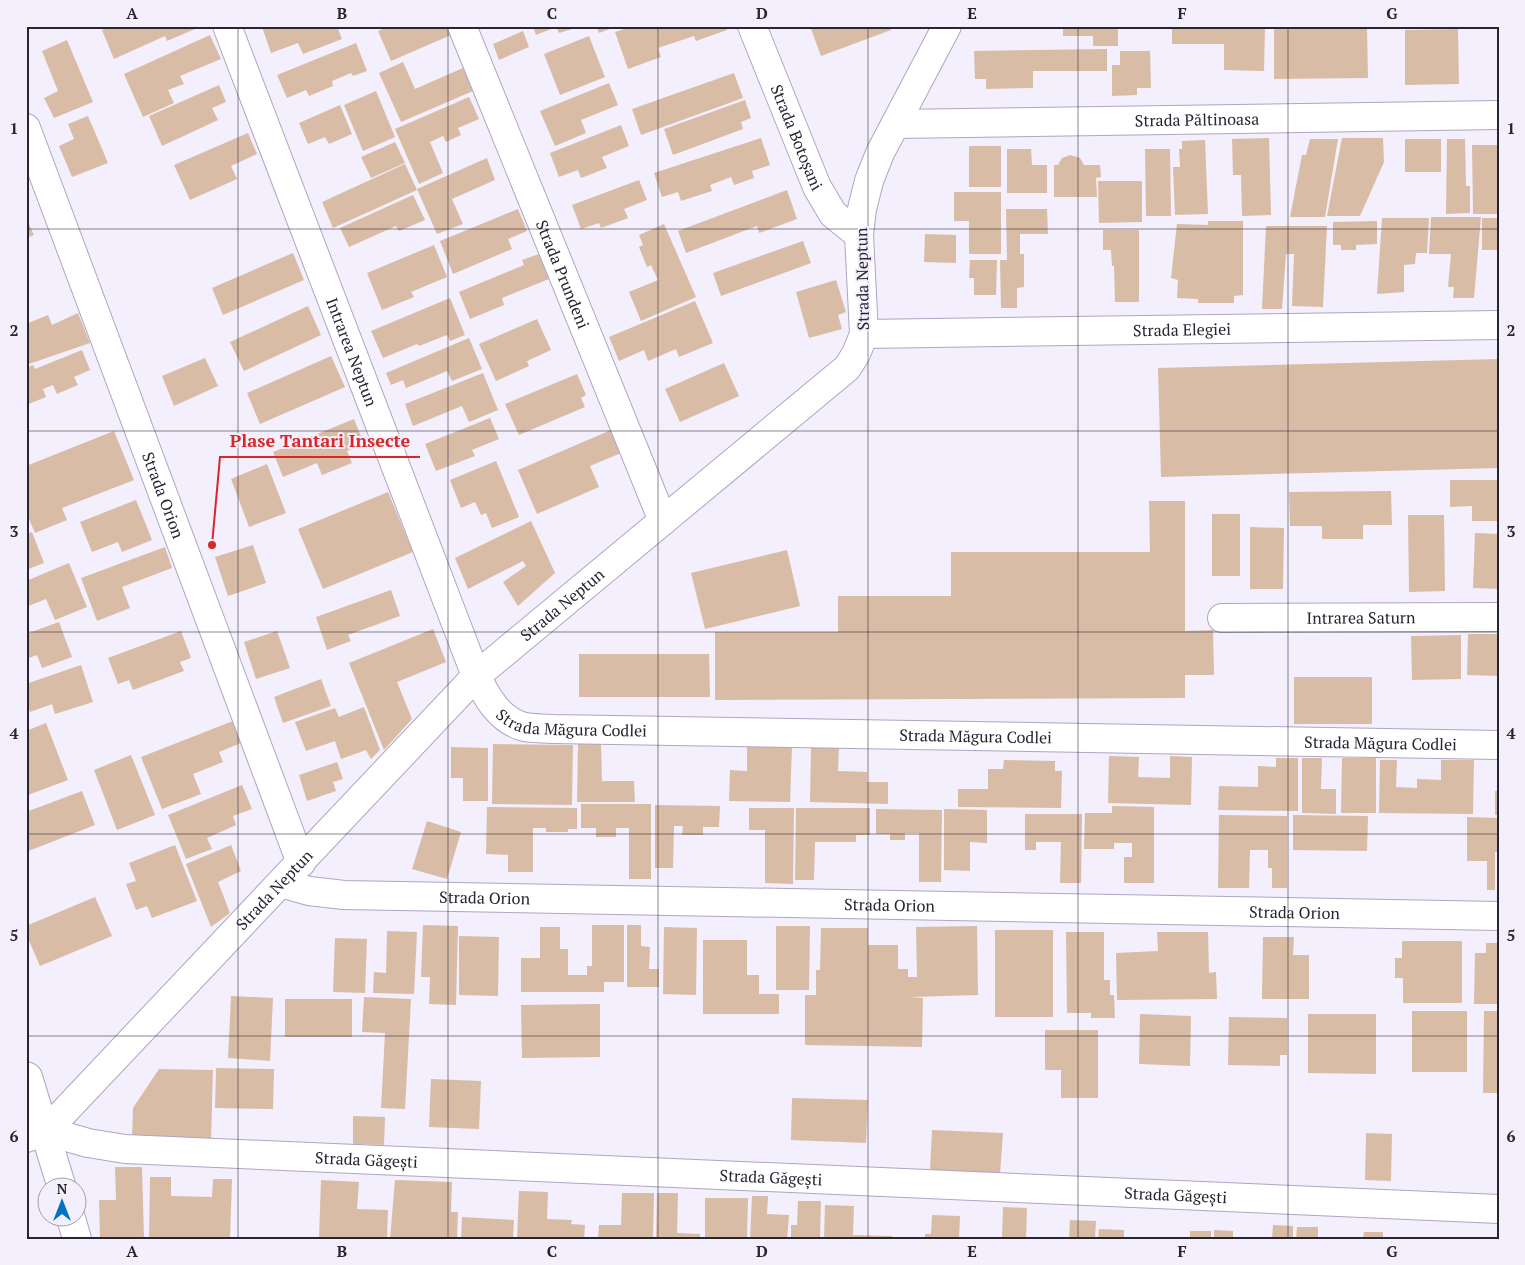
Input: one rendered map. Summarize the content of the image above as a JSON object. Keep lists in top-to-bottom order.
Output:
{
  "streets": {
    "street": [
      "Strada Păltinoasa",
      "Strada Botoșani",
      "Strada Prundeni",
      "Strada Neptun",
      "Strada Elegiei",
      "Intrarea Neptun",
      "Strada Orion",
      "Intrarea Saturn",
      "Strada Măgura Codlei",
      "Strada Găgești"
    ]
  },
  "crossings": [
    ["Strada Păltinoasa", "Strada Neptun"],
    ["Strada Botoșani", "Strada Neptun"],
    ["Strada Prundeni", "Strada Neptun"],
    ["Strada Neptun", "Strada Elegiei"],
    ["Strada Neptun", "Intrarea Neptun"],
    ["Strada Neptun", "Strada Orion"],
    ["Strada Neptun", "Strada Măgura Codlei"],
    ["Strada Neptun", "Strada Găgești"],
    ["Intrarea Neptun", "Strada Măgura Codlei"]
  ],
  "places": ["Plase Tantari Insecte"],
  "north": "top",
  "grid": {
    "columns": [
      "A",
      "B",
      "C",
      "D",
      "E",
      "F",
      "G"
    ],
    "rows": [
      "1",
      "2",
      "3",
      "4",
      "5",
      "6"
    ]
  }
}
